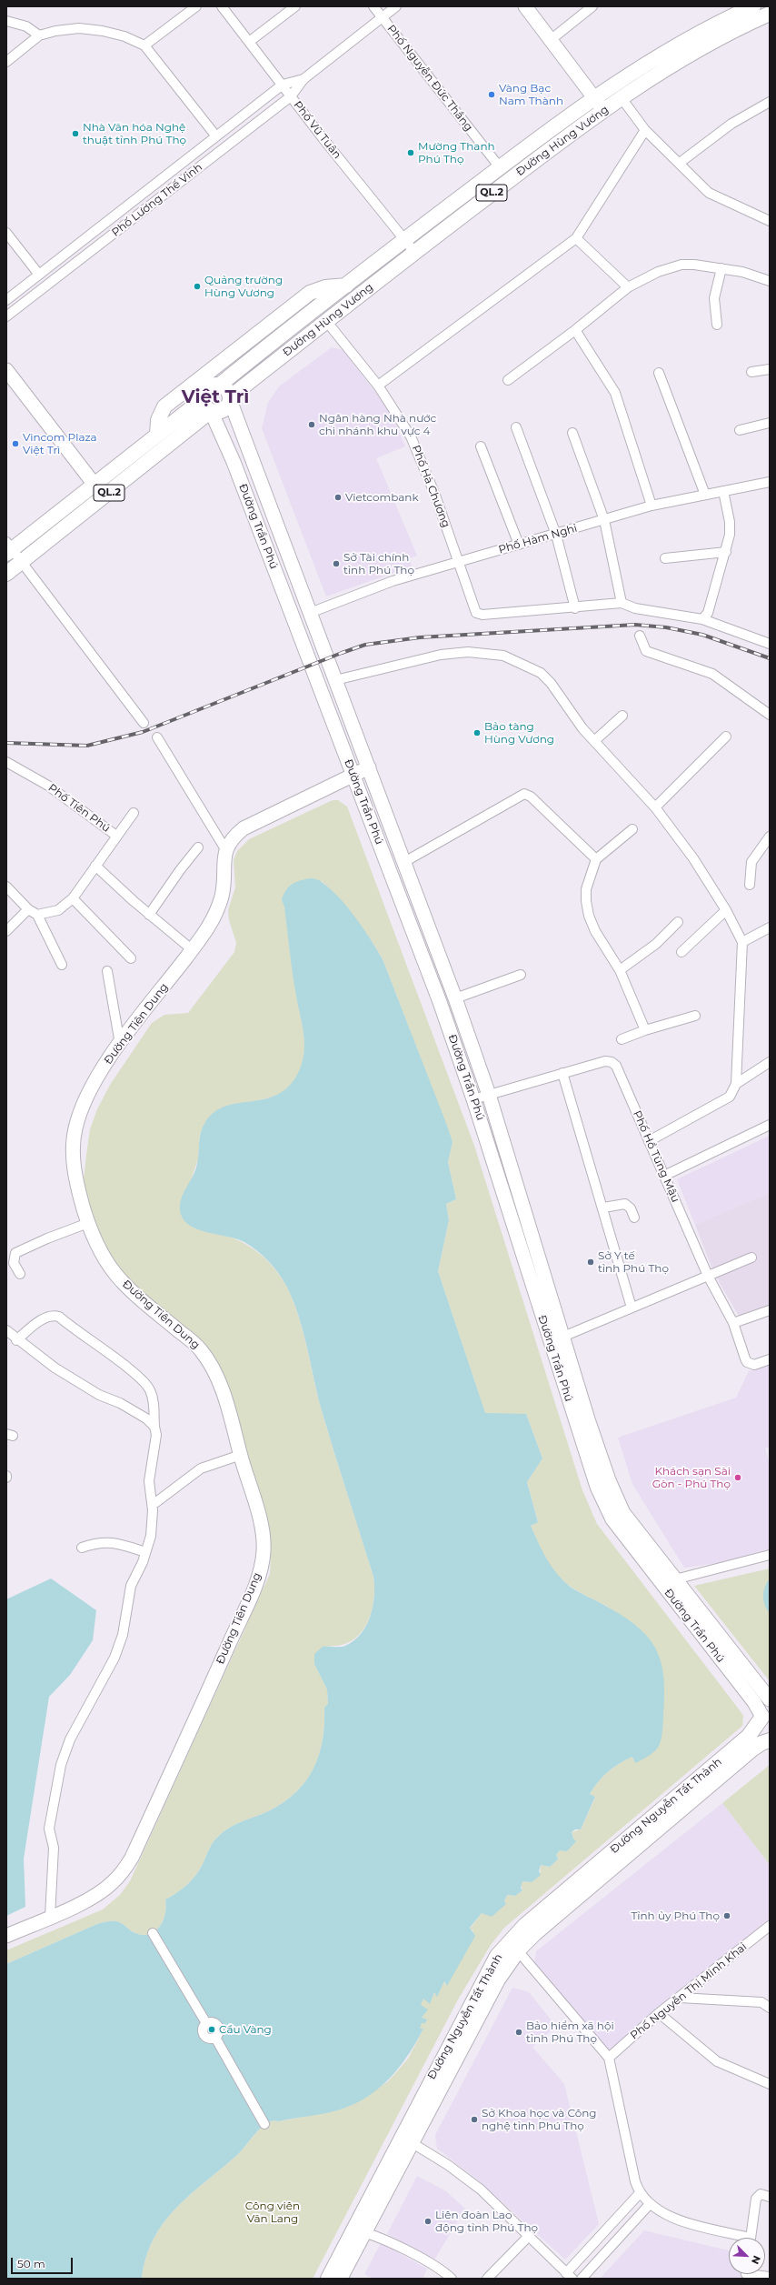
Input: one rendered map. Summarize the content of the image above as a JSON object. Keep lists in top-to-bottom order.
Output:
{
  "streets": {
    "main road": [
      "Đường Hùng Vương",
      "QL.2",
      "Đường Trần Phú",
      "Đường Tiên Dung",
      "Đường Nguyễn Tất Thành"
    ],
    "street": [
      "Phố Nguyễn Đức Thắng",
      "Phố Vũ Tuân",
      "Phố Lương Thế Vinh",
      "Phố Hà Chương",
      "Phố Hàm Nghi",
      "Phố Tiên Phú",
      "Phố Hồ Tùng Mậu",
      "Phố Nguyễn Thị Minh Khai"
    ]
  },
  "crossings": [
    ["Phố Nguyễn Đức Thắng", "Đường Hùng Vương"],
    ["Phố Nguyễn Đức Thắng", "Phố Lương Thế Vinh"],
    ["Phố Vũ Tuân", "Đường Hùng Vương"],
    ["Phố Vũ Tuân", "Phố Lương Thế Vinh"],
    ["Đường Hùng Vương", "QL.2"],
    ["Đường Hùng Vương", "Phố Hà Chương"],
    ["Đường Hùng Vương", "Đường Trần Phú"],
    ["QL.2", "Đường Trần Phú"],
    ["Phố Hà Chương", "Phố Hàm Nghi"],
    ["Đường Trần Phú", "Phố Hàm Nghi"],
    ["Đường Trần Phú", "Phố Hồ Tùng Mậu"],
    ["Đường Trần Phú", "Đường Nguyễn Tất Thành"]
  ],
  "districts": ["Việt Trì"],
  "parks": ["Công viên Văn Lang"],
  "places": [
    "Vàng Bạc Nam Thành",
    "Nhà Văn hóa Nghệ thuật tỉnh Phú Thọ",
    "Mường Thanh Phú Thọ",
    "Quảng trường Hùng Vương",
    "Ngân hàng Nhà nước chi nhánh khu vực 4",
    "Vincom Plaza Việt Trì",
    "Vietcombank",
    "Sở Tài chính tỉnh Phú Thọ",
    "Bảo tàng Hùng Vương",
    "Sở Y tế tỉnh Phú Thọ",
    "Khách sạn Sài Gòn - Phú Thọ",
    "Tỉnh ủy Phú Thọ",
    "Cầu Vàng",
    "Bảo hiểm xã hội tỉnh Phú Thọ",
    "Sở Khoa học và Công nghệ tỉnh Phú Thọ",
    "Liên đoàn Lao động tỉnh Phú Thọ"
  ],
  "scale_bar": "50 m",
  "north": "bottom right"
}
